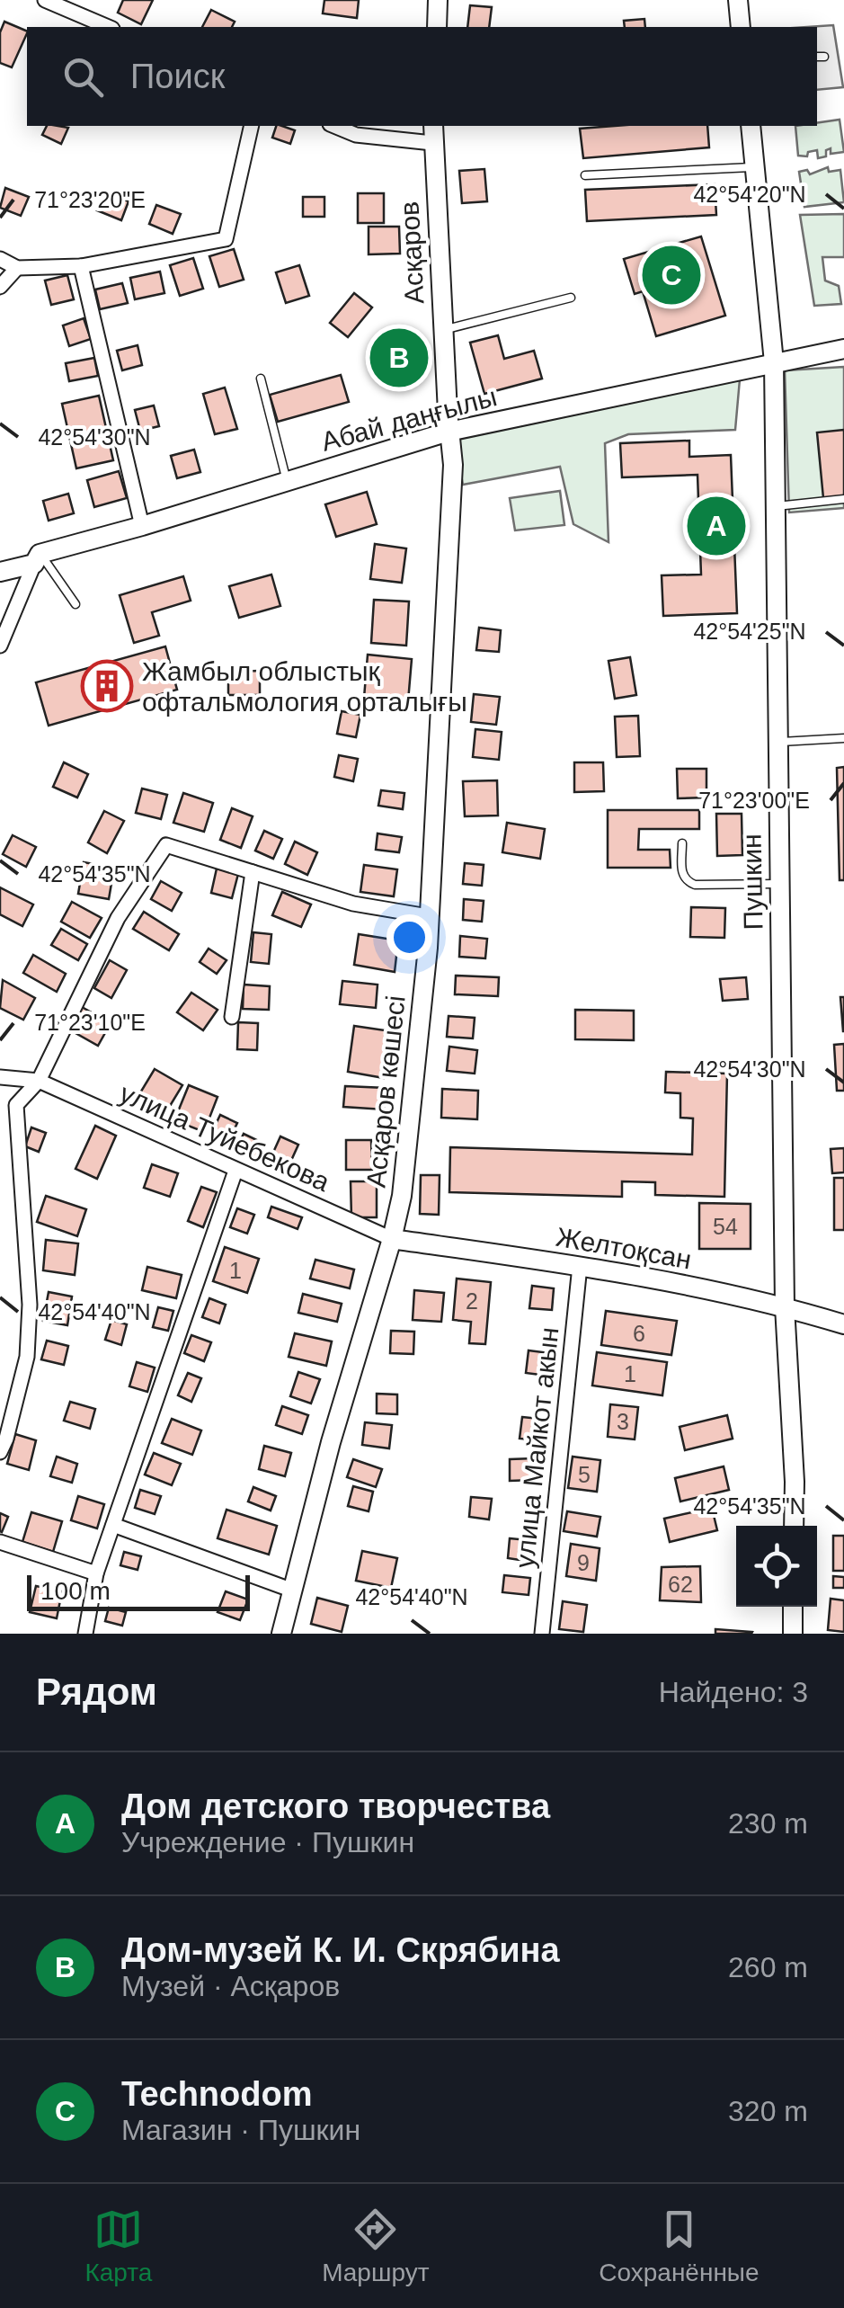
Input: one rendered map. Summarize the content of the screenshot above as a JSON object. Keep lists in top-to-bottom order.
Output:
{
  "streets": {
    "street": [
      "Асқаров",
      "Абай даңғылы",
      "Пушкин",
      "Асқаров көшесі",
      "улица Туйебекова",
      "Желтоқсан",
      "улица Майкот акын"
    ]
  },
  "crossings": [
    ["Асқаров", "Абай даңғылы"],
    ["Асқаров", "Асқаров көшесі"],
    ["Абай даңғылы", "Пушкин"],
    ["Абай даңғылы", "Асқаров көшесі"],
    ["Пушкин", "Желтоқсан"],
    ["Асқаров көшесі", "улица Туйебекова"],
    ["Асқаров көшесі", "Желтоқсан"],
    ["улица Туйебекова", "Желтоқсан"],
    ["Желтоқсан", "улица Майкот акын"]
  ],
  "places": {
    "building": ["Жамбыл облыстық офтальмология орталығы"]
  },
  "house_numbers": [
    "54",
    "1",
    "2",
    "6",
    "1",
    "3",
    "5",
    "9",
    "62"
  ],
  "scale_bar": "100 m",
  "page": {
    "search": "Поиск",
    "pins": ["C", "B", "A"],
    "scale": "100 m",
    "heading": ["Рядом", "Найдено: 3"],
    "list": [
      {
        "mark": "A",
        "name": "Дом детского творчества",
        "note": "Учреждение · Пушкин",
        "value": "230 m"
      },
      {
        "mark": "B",
        "name": "Дом-музей К. И. Скрябина",
        "note": "Музей · Асқаров",
        "value": "260 m"
      },
      {
        "mark": "C",
        "name": "Technodom",
        "note": "Магазин · Пушкин",
        "value": "320 m"
      }
    ],
    "nav": ["Карта", "Маршрут", "Сохранённые"]
  },
  "coordinates": [
    "42°54'20\"N",
    "71°23'20\"E",
    "42°54'30\"N",
    "42°54'25\"N",
    "71°23'00\"E",
    "42°54'35\"N",
    "71°23'10\"E",
    "42°54'40\"N"
  ]
}
